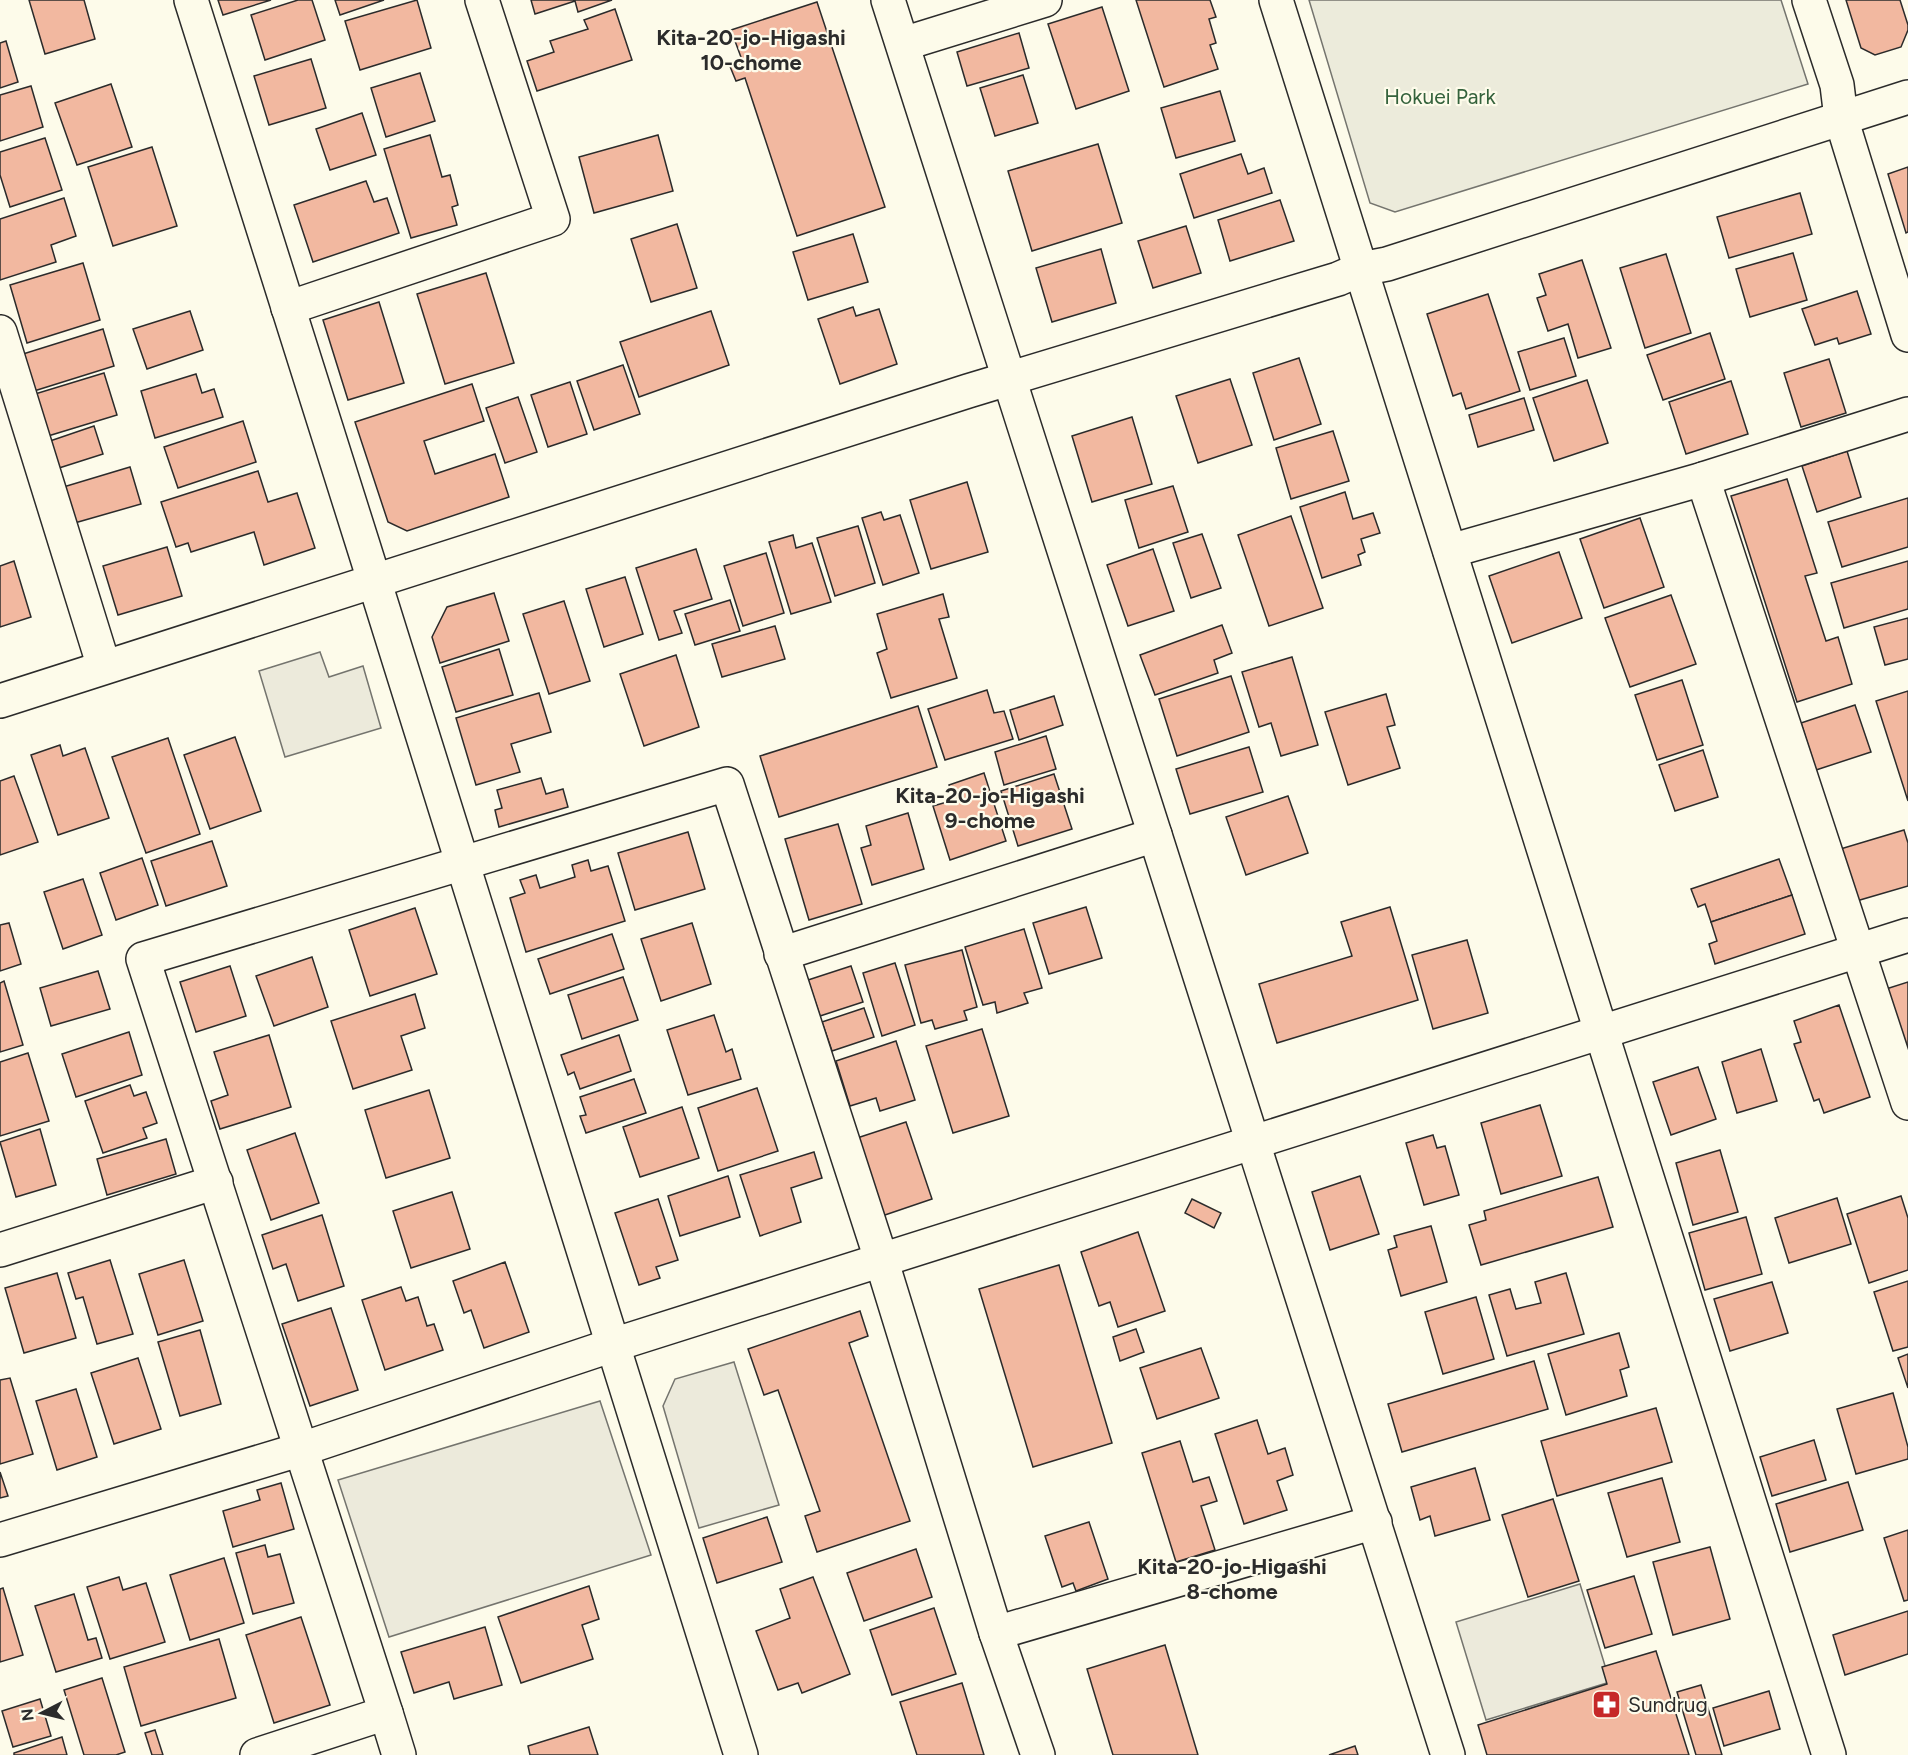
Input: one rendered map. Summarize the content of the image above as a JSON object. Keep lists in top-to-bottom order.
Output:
{
  "districts": ["Kita-20-jo-Higashi 10-chome", "Kita-20-jo-Higashi 9-chome", "Kita-20-jo-Higashi 8-chome"],
  "parks": ["Hokuei Park"],
  "places": {
    "pharmacy": ["Sundrug"]
  },
  "north": "left"
}
